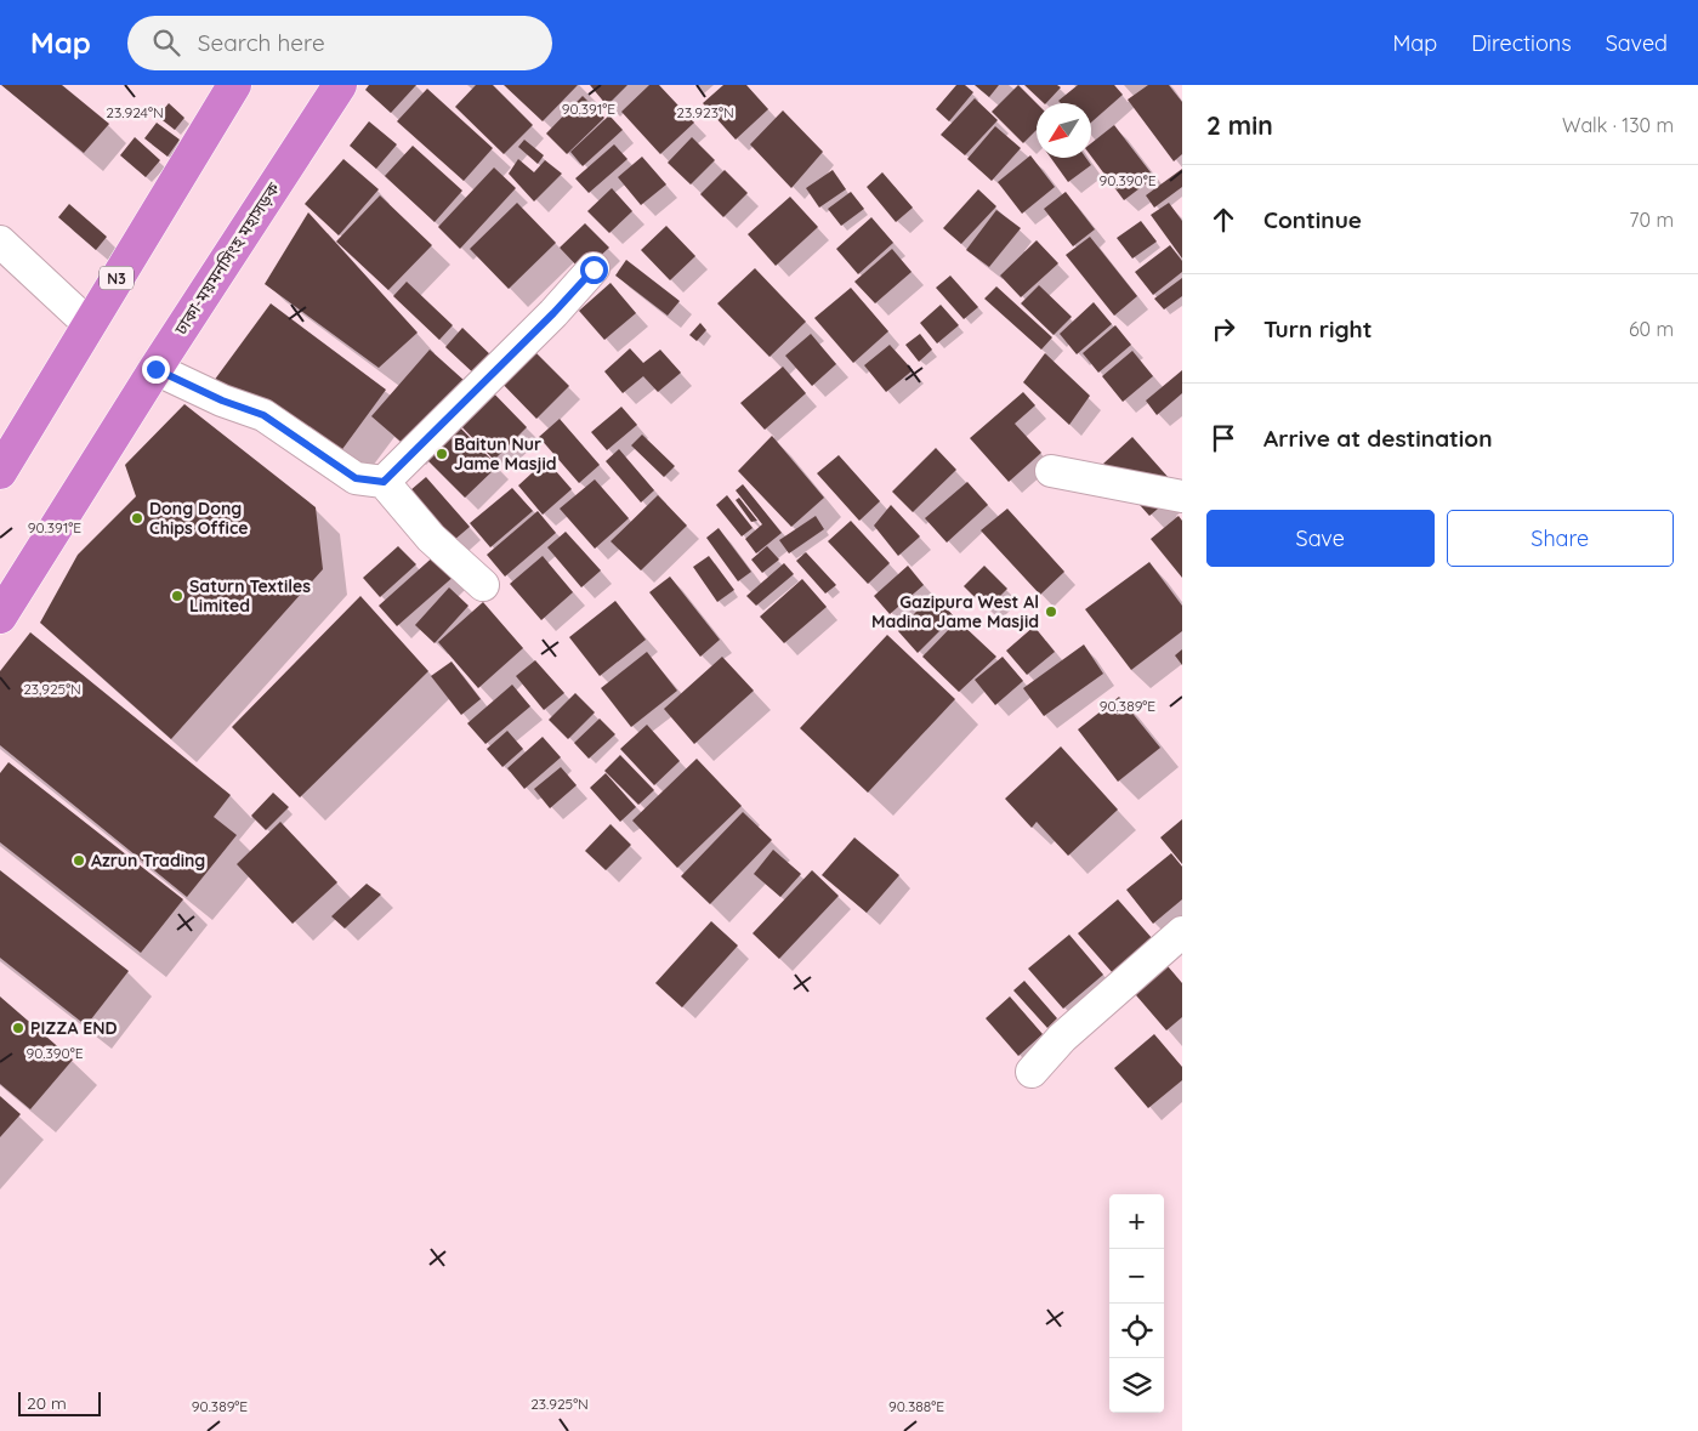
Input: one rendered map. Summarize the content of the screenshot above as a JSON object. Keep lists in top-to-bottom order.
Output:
{
  "streets": {
    "highway": ["ঢাকা-ময়মনসিংহ মহাসড়ক", "N3"]
  },
  "places": [
    "Baitun Nur Jame Masjid",
    "Dong Dong Chips Office",
    "Saturn Textiles Limited",
    "Gazipura West Al Madina Jame Masjid",
    "Azrun Trading",
    "PIZZA END"
  ],
  "scale_bar": "20 m",
  "north": "bottom left",
  "page": {
    "header": "Map",
    "search": "Search here",
    "nav": ["Map", "Directions", "Saved"],
    "heading": ["2 min", "Walk · 130 m"],
    "list": [
      ["Continue", "70 m"],
      ["Turn right", "60 m"],
      "Arrive at destination"
    ],
    "buttons": ["Save", "Share"],
    "map_buttons": ["+", "−"],
    "scale": "20 m"
  },
  "coordinates": [
    "90.391°E",
    "23.924°N",
    "23.923°N",
    "90.390°E",
    "23.925°N",
    "90.389°E",
    "90.388°E"
  ]
}
